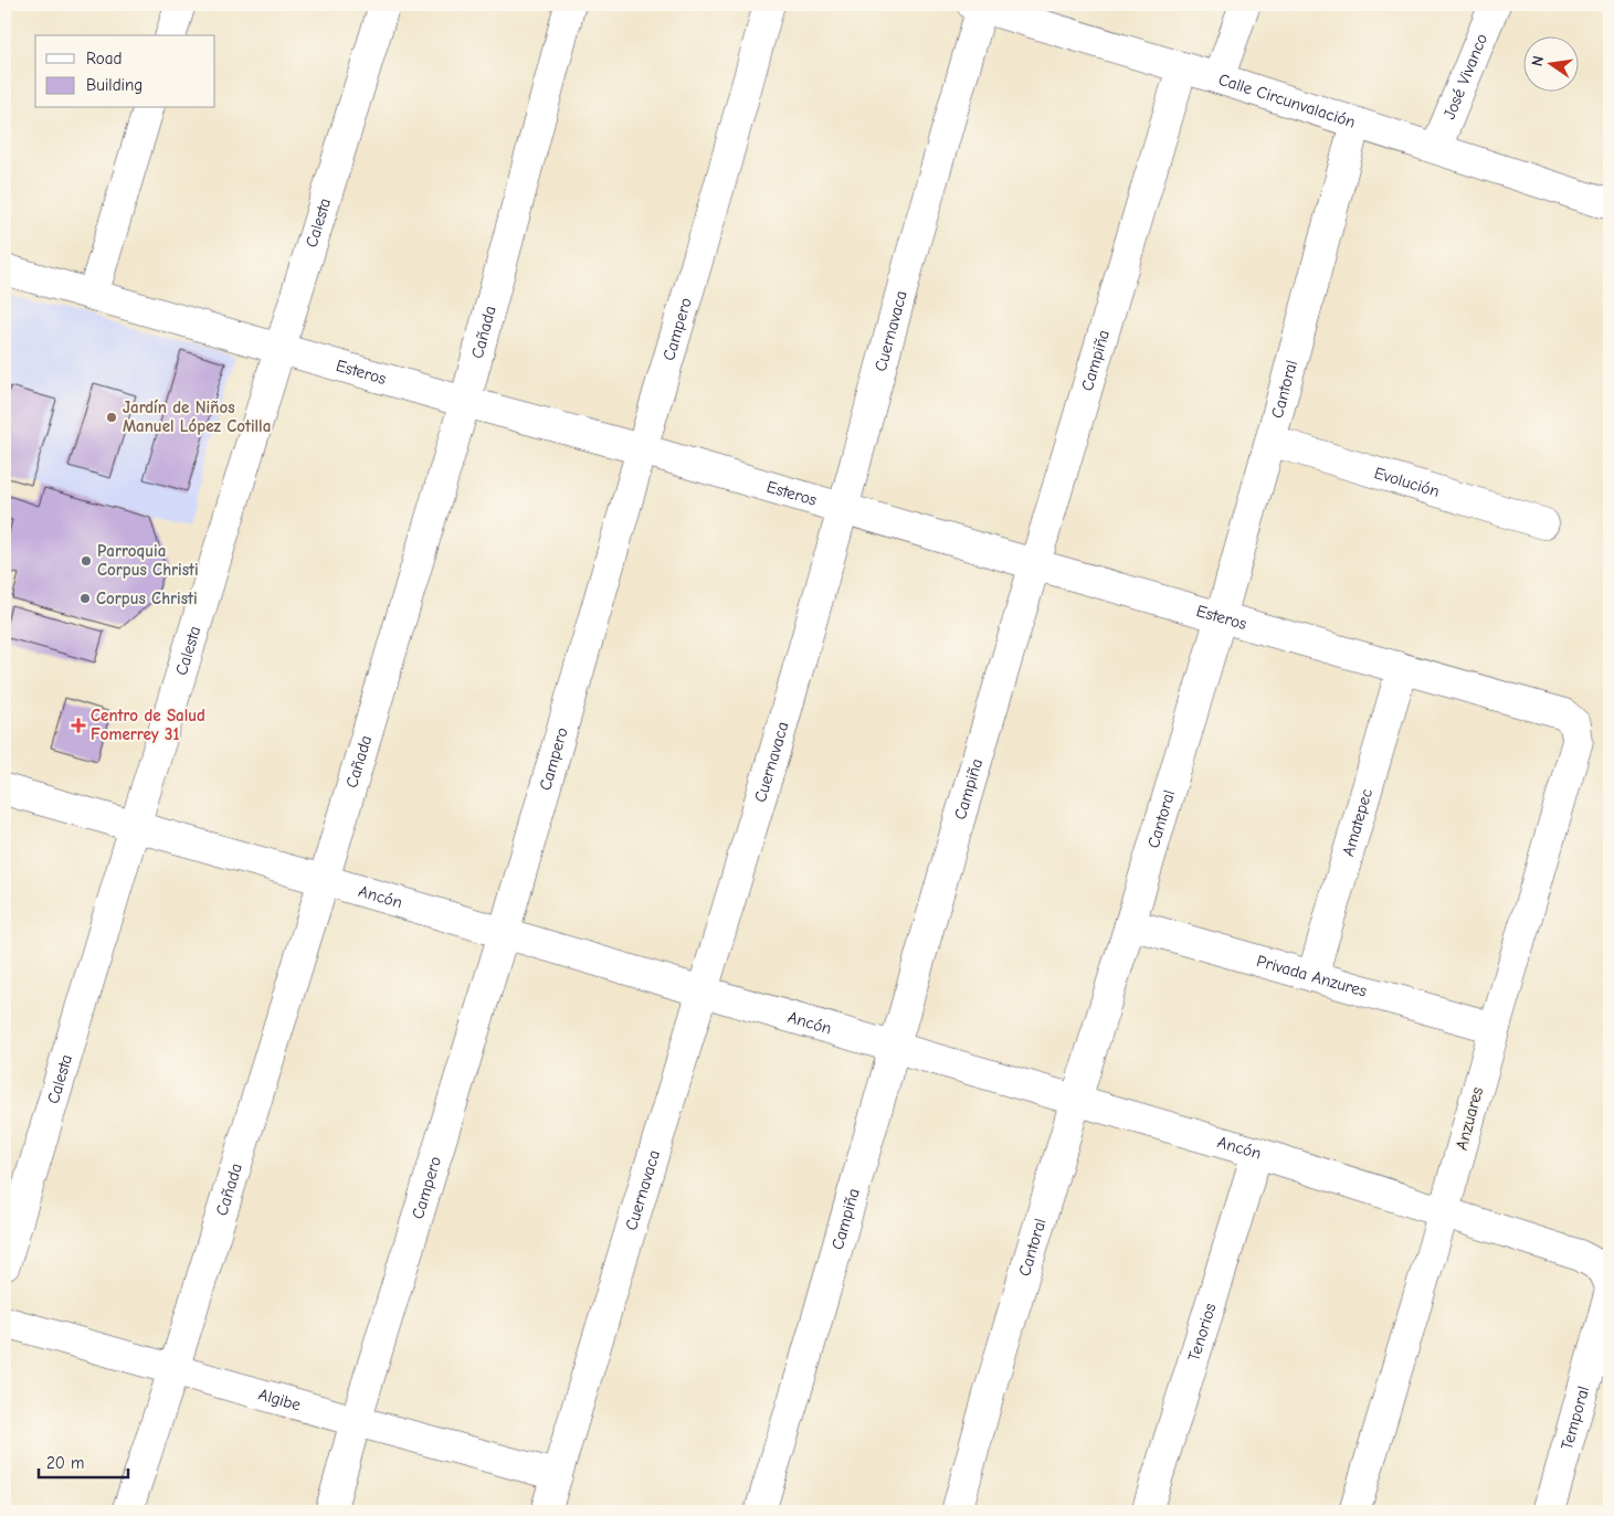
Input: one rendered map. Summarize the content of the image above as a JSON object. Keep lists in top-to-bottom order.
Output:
{
  "streets": {
    "street": [
      "José Vivanco",
      "Calle Circunvalación",
      "Calesta",
      "Campero",
      "Cañada",
      "Cuernavaca",
      "Campiña",
      "Esteros",
      "Cantoral",
      "Evolución",
      "Amatepec",
      "Ancón",
      "Privada Anzures",
      "Anzuares",
      "Tenorios",
      "Algibe",
      "Temporal"
    ]
  },
  "crossings": [
    ["José Vivanco", "Calle Circunvalación"],
    ["Calle Circunvalación", "Cuernavaca"],
    ["Calle Circunvalación", "Campiña"],
    ["Calle Circunvalación", "Cantoral"],
    ["Calesta", "Esteros"],
    ["Calesta", "Ancón"],
    ["Campero", "Esteros"],
    ["Campero", "Ancón"],
    ["Campero", "Algibe"],
    ["Cañada", "Esteros"],
    ["Cañada", "Ancón"],
    ["Cañada", "Algibe"],
    ["Cuernavaca", "Esteros"],
    ["Cuernavaca", "Ancón"],
    ["Cuernavaca", "Algibe"],
    ["Campiña", "Esteros"],
    ["Campiña", "Ancón"],
    ["Esteros", "Cantoral"],
    ["Esteros", "Amatepec"],
    ["Esteros", "Anzuares"],
    ["Cantoral", "Evolución"],
    ["Cantoral", "Ancón"],
    ["Cantoral", "Privada Anzures"],
    ["Amatepec", "Privada Anzures"],
    ["Ancón", "Anzuares"],
    ["Ancón", "Tenorios"],
    ["Ancón", "Temporal"],
    ["Privada Anzures", "Anzuares"]
  ],
  "places": {
    "other": ["Jardín de Niños Manuel López Cotilla", "Parroquia Corpus Christi", "Corpus Christi"],
    "health": ["Centro de Salud Fomerrey 31"]
  },
  "legend": ["Road", "Building"],
  "scale_bar": "20 m",
  "north": "left"
}
